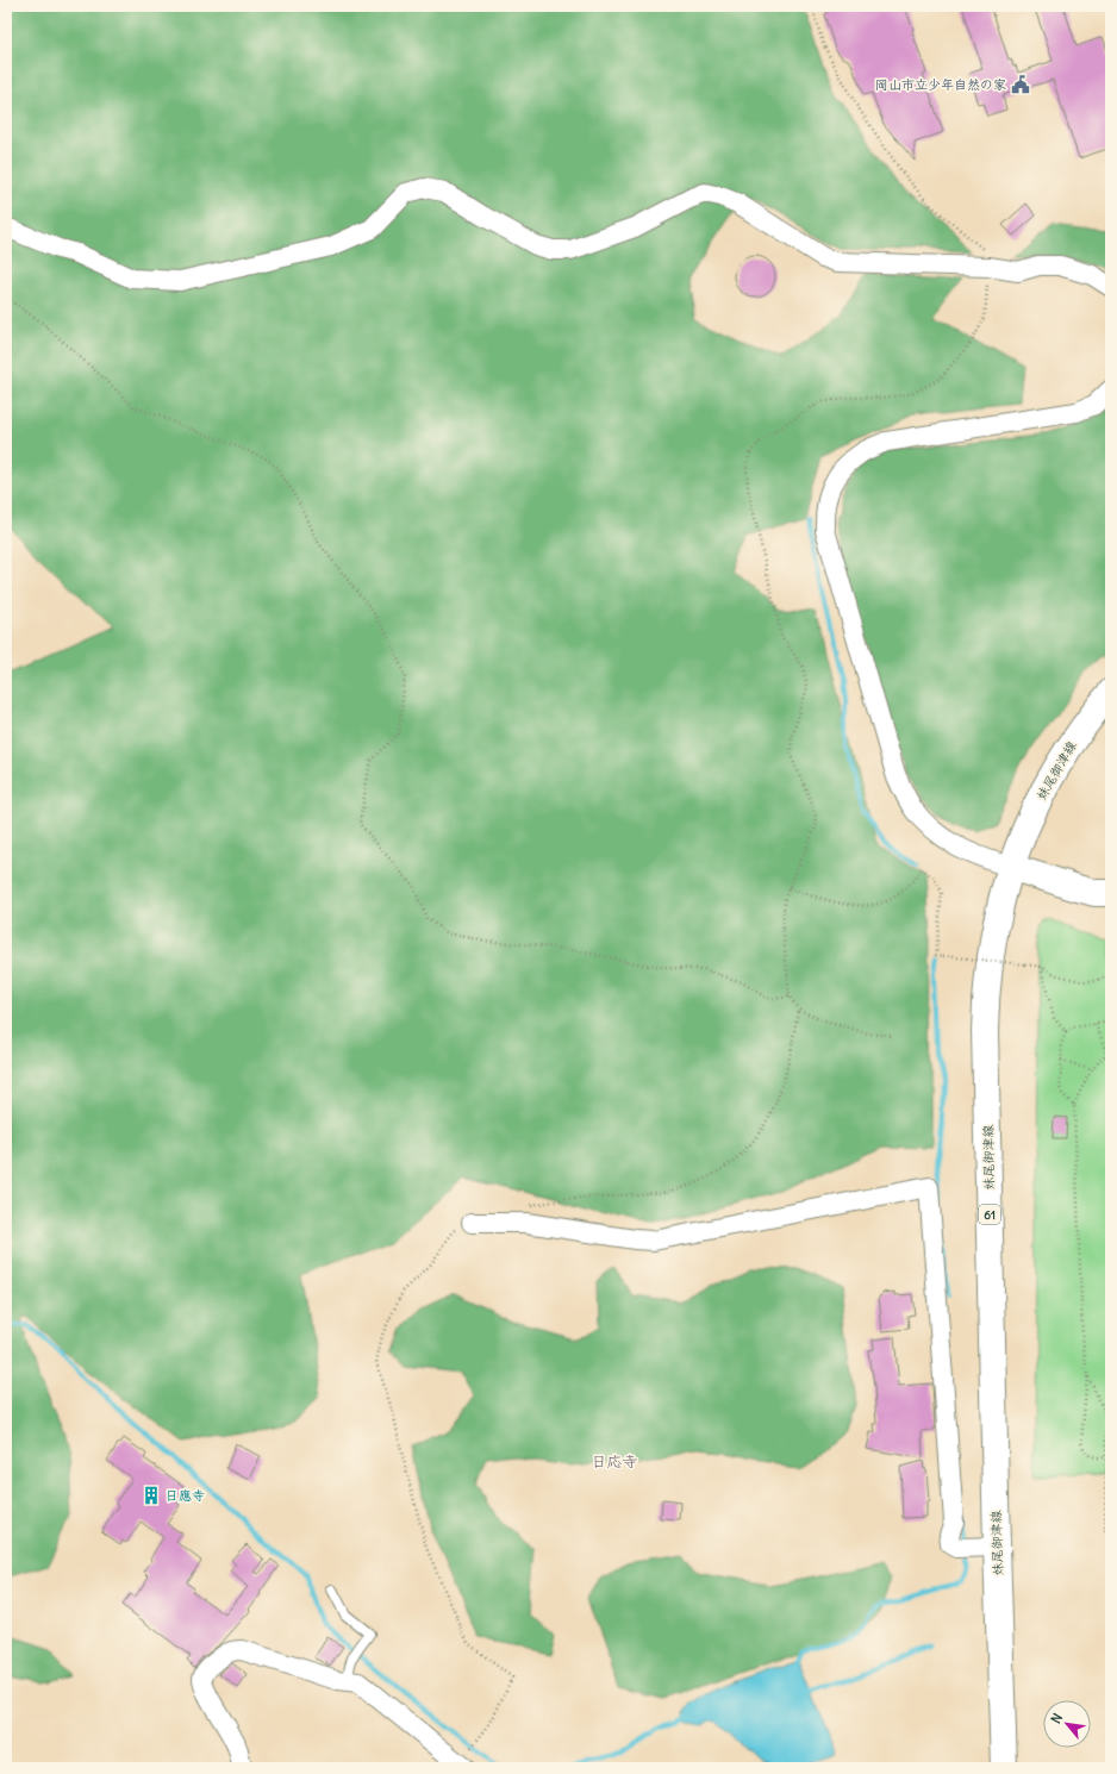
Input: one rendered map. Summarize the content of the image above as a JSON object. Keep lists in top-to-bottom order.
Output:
{
  "streets": {
    "main road": ["妹尾御津線", "61"]
  },
  "districts": ["日応寺"],
  "places": {
    "public building": ["岡山市立少年自然の家"],
    "building": ["日應寺"]
  },
  "north": "top left"
}
